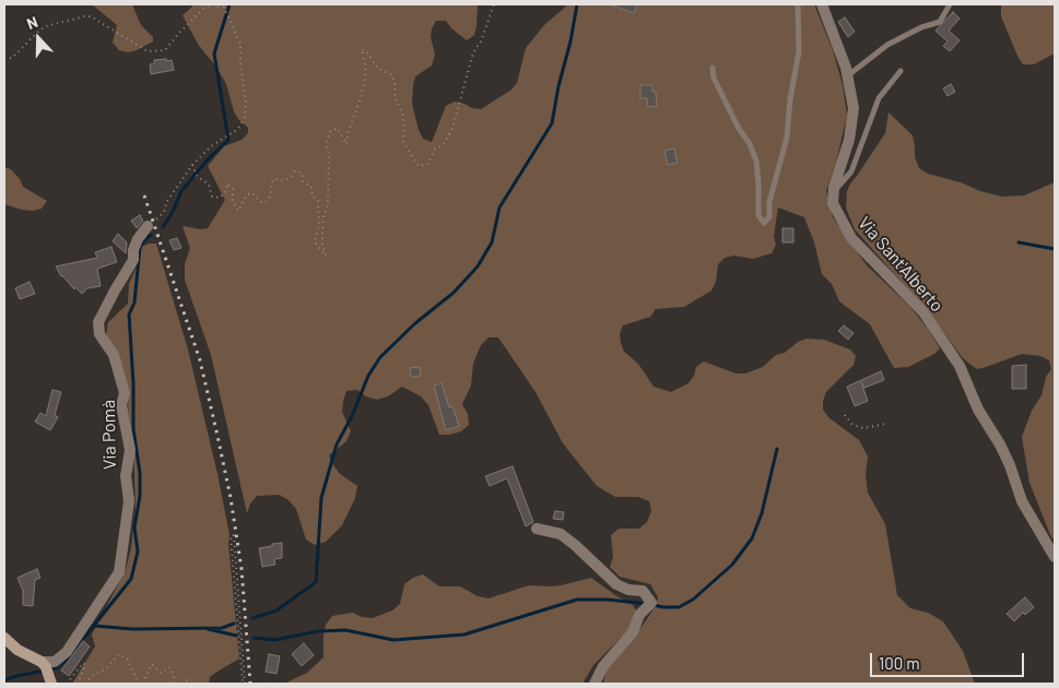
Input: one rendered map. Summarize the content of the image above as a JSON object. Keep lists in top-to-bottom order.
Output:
{
  "streets": {
    "street": ["Via Sant'Alberto", "Via Pomà"]
  },
  "scale_bar": "100 m",
  "north": "top"
}
